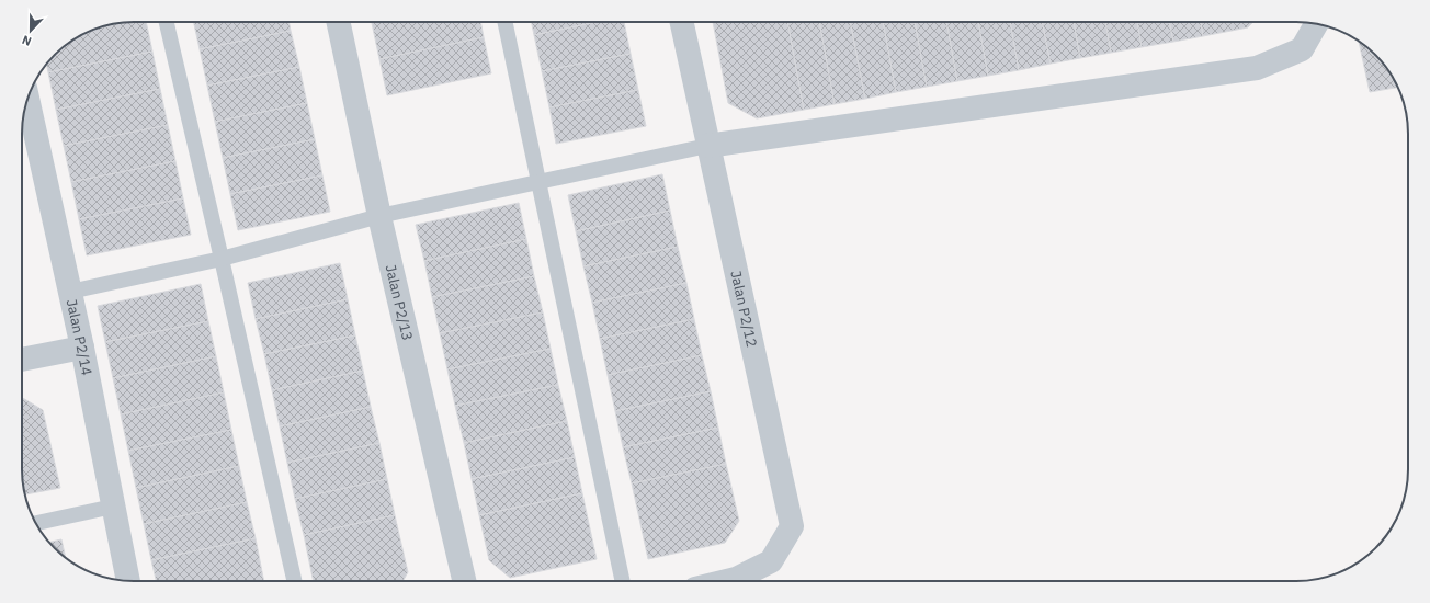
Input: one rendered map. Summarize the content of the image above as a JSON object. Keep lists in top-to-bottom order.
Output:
{
  "streets": {
    "street": ["Jalan P2/13", "Jalan P2/12", "Jalan P2/14"]
  },
  "north": "bottom"
}
